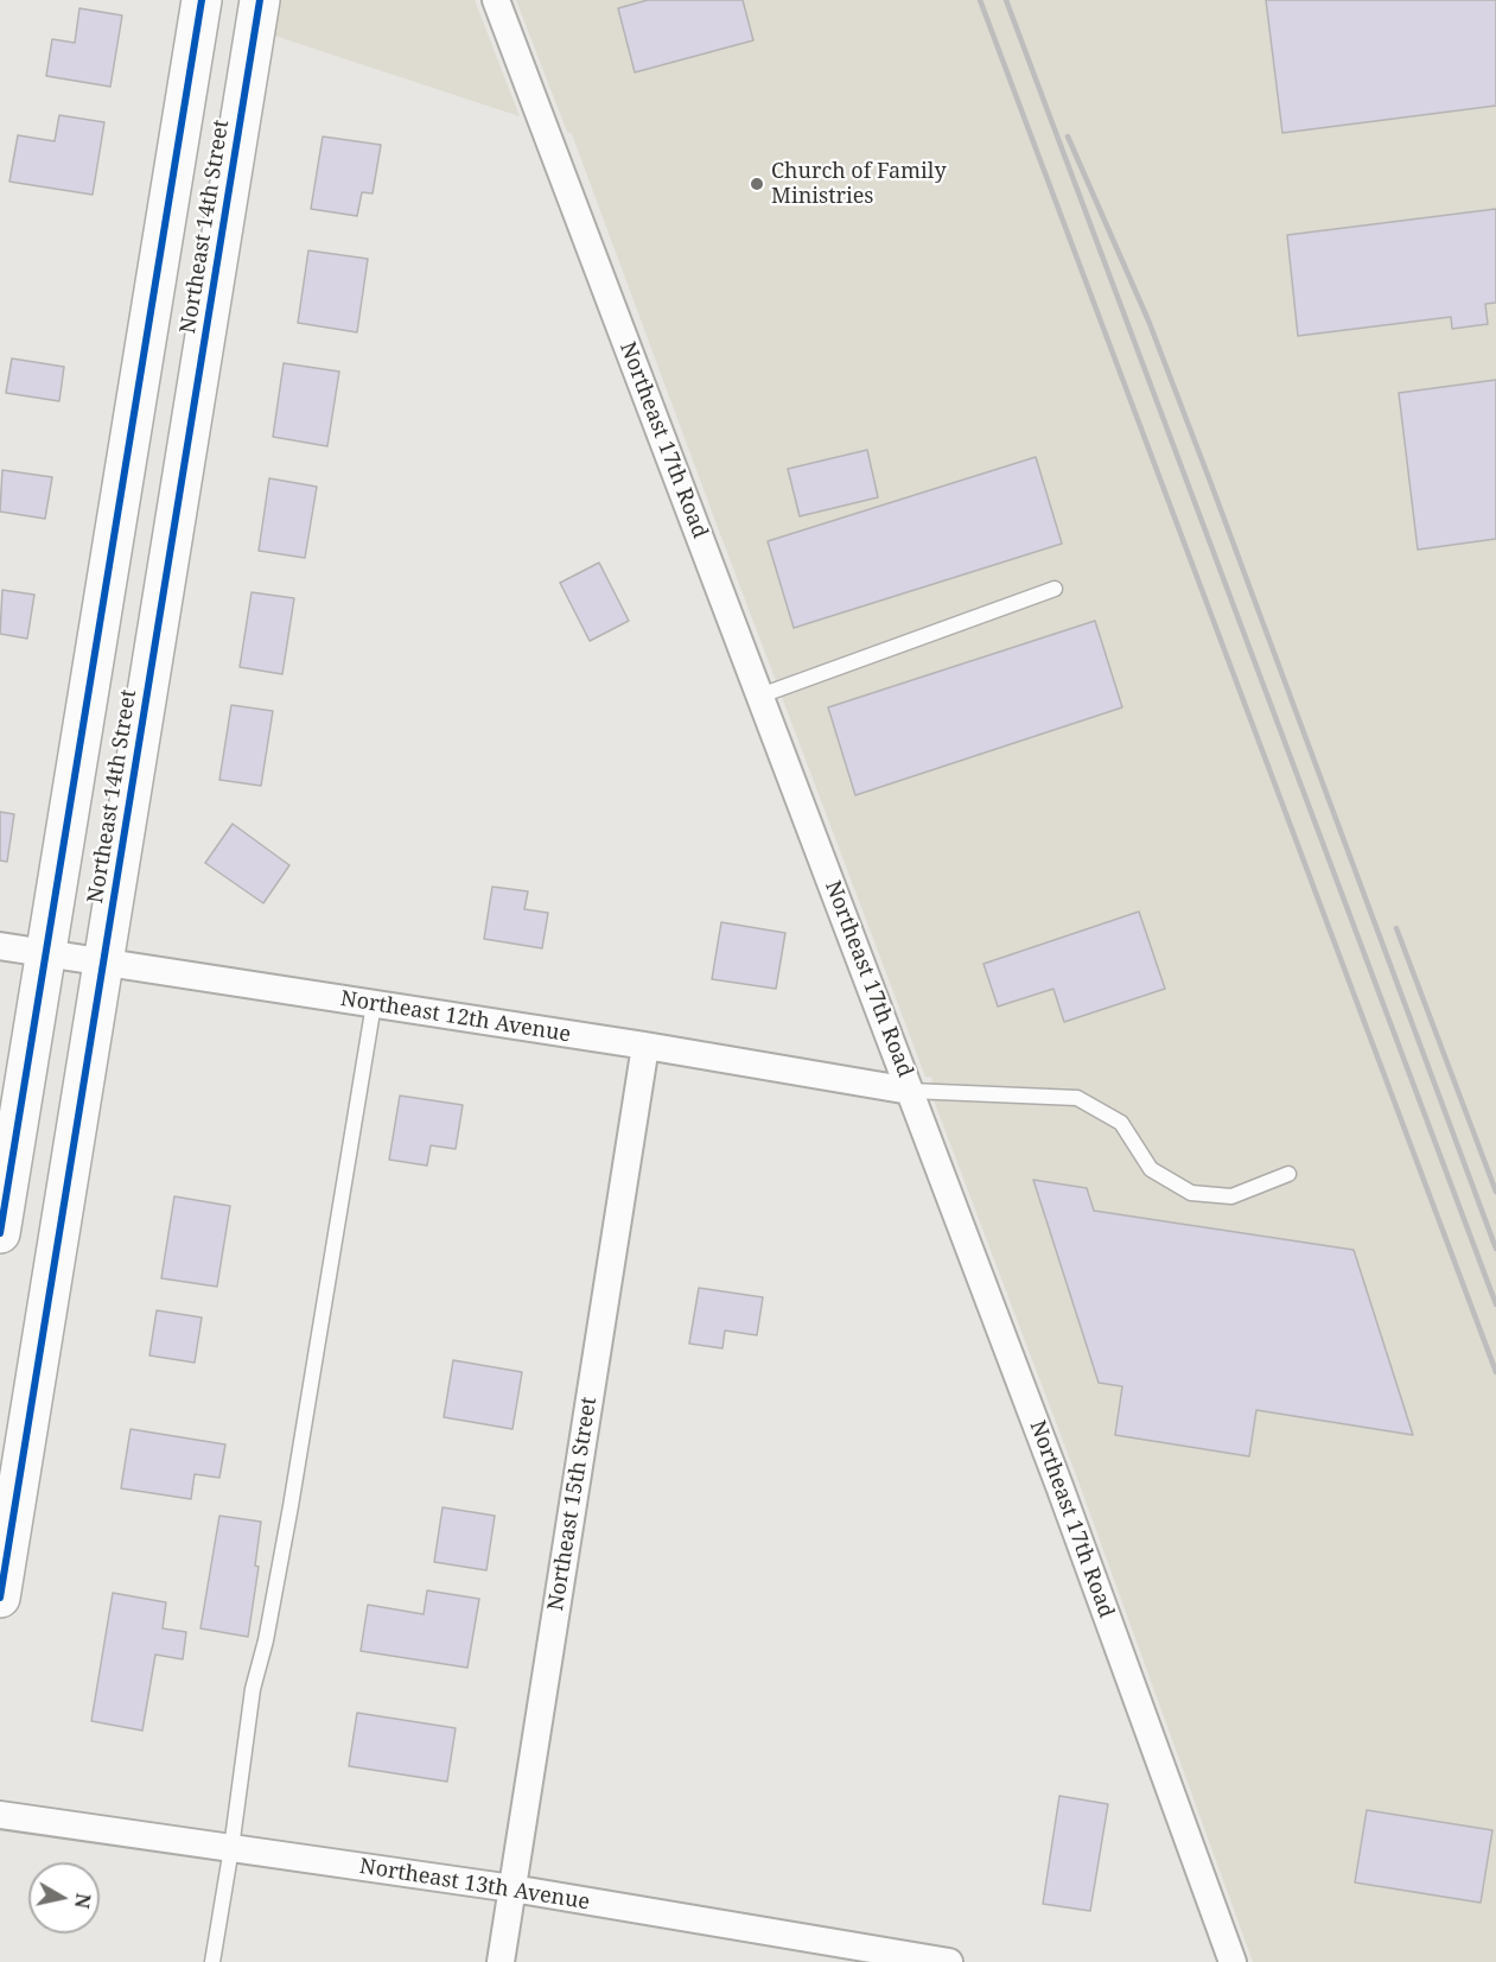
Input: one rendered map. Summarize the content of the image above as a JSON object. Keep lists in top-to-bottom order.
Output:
{
  "streets": {
    "main road": ["Northeast 14th Street"],
    "street": [
      "Northeast 17th Road",
      "Northeast 12th Avenue",
      "Northeast 15th Street",
      "Northeast 13th Avenue"
    ]
  },
  "crossings": [
    ["Northeast 14th Street", "Northeast 12th Avenue"],
    ["Northeast 17th Road", "Northeast 12th Avenue"],
    ["Northeast 12th Avenue", "Northeast 15th Street"],
    ["Northeast 15th Street", "Northeast 13th Avenue"]
  ],
  "places": ["Church of Family Ministries"],
  "north": "right"
}
